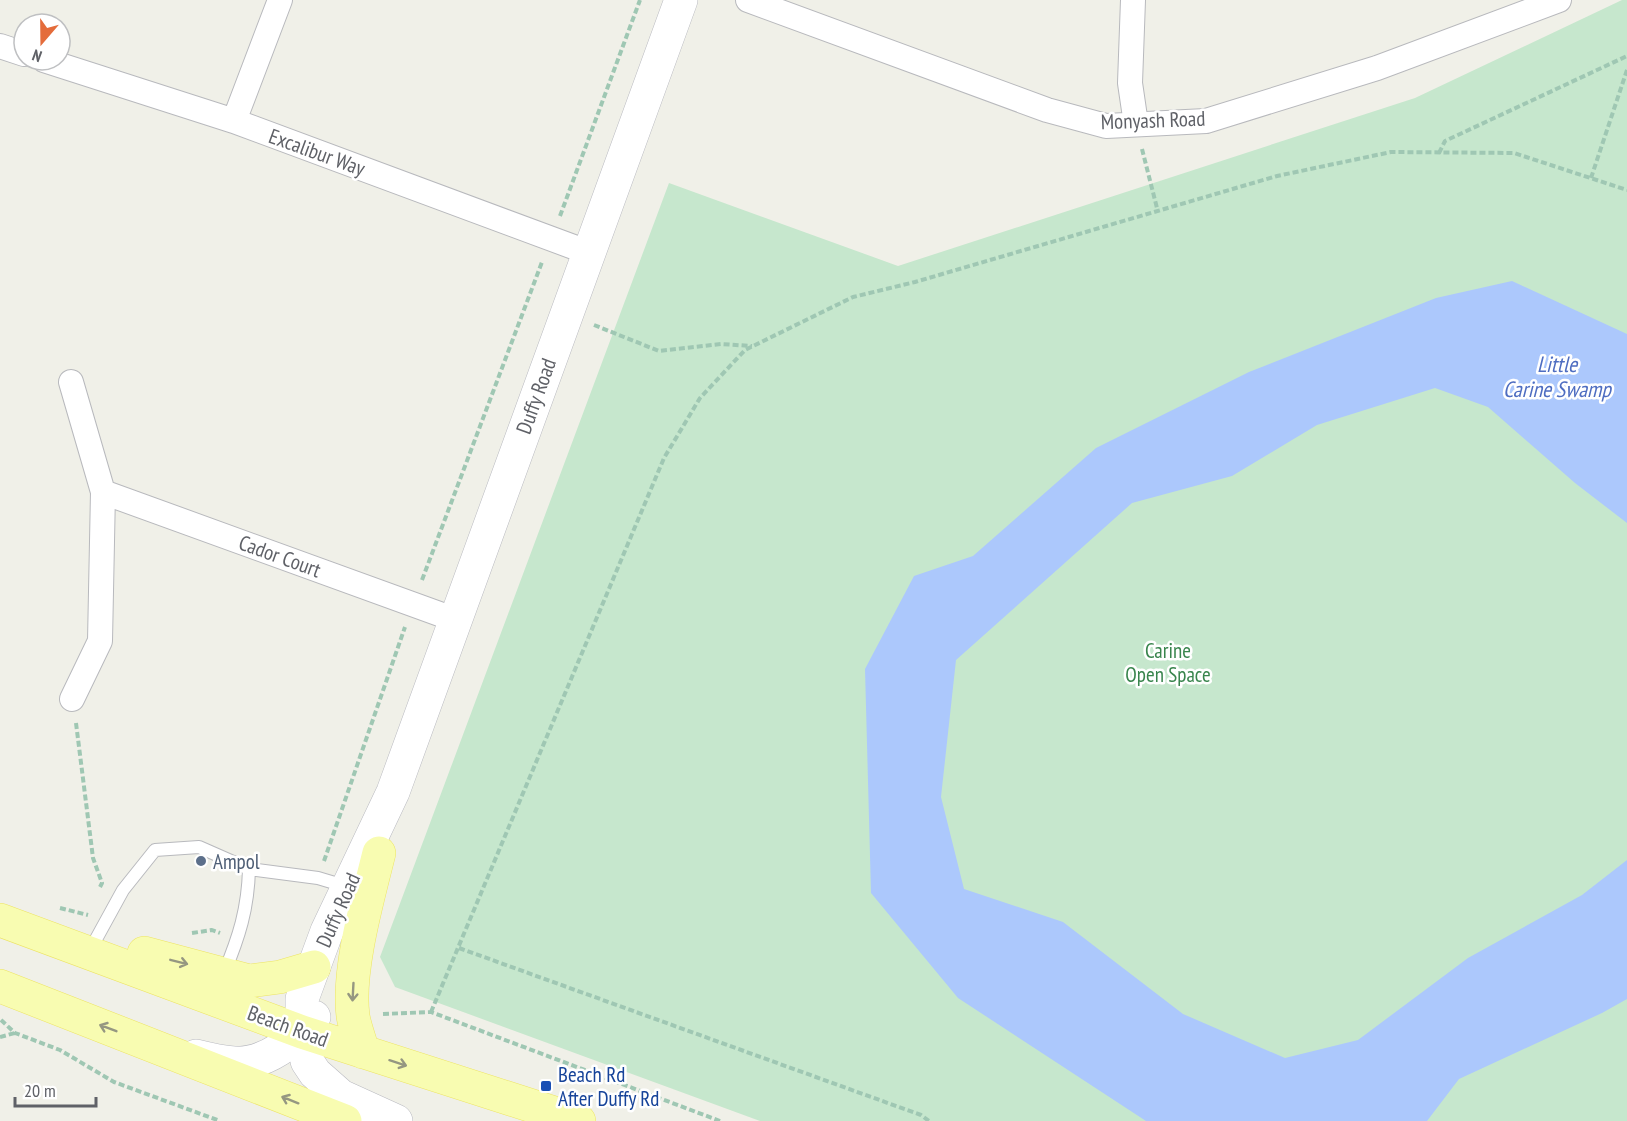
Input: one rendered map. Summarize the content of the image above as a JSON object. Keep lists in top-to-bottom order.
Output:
{
  "streets": {
    "main road": ["Duffy Road", "Beach Road"],
    "street": ["Monyash Road", "Excalibur Way", "Cador Court"]
  },
  "crossings": [
    ["Excalibur Way", "Duffy Road"],
    ["Duffy Road", "Cador Court"],
    ["Duffy Road", "Beach Road"]
  ],
  "one_way": ["Beach Road"],
  "water": ["Little Carine Swamp"],
  "parks": ["Carine Open Space"],
  "places": {
    "other": ["Ampol"],
    "transit": ["Beach Rd After Duffy Rd"]
  },
  "scale_bar": "20 m",
  "north": "bottom"
}
